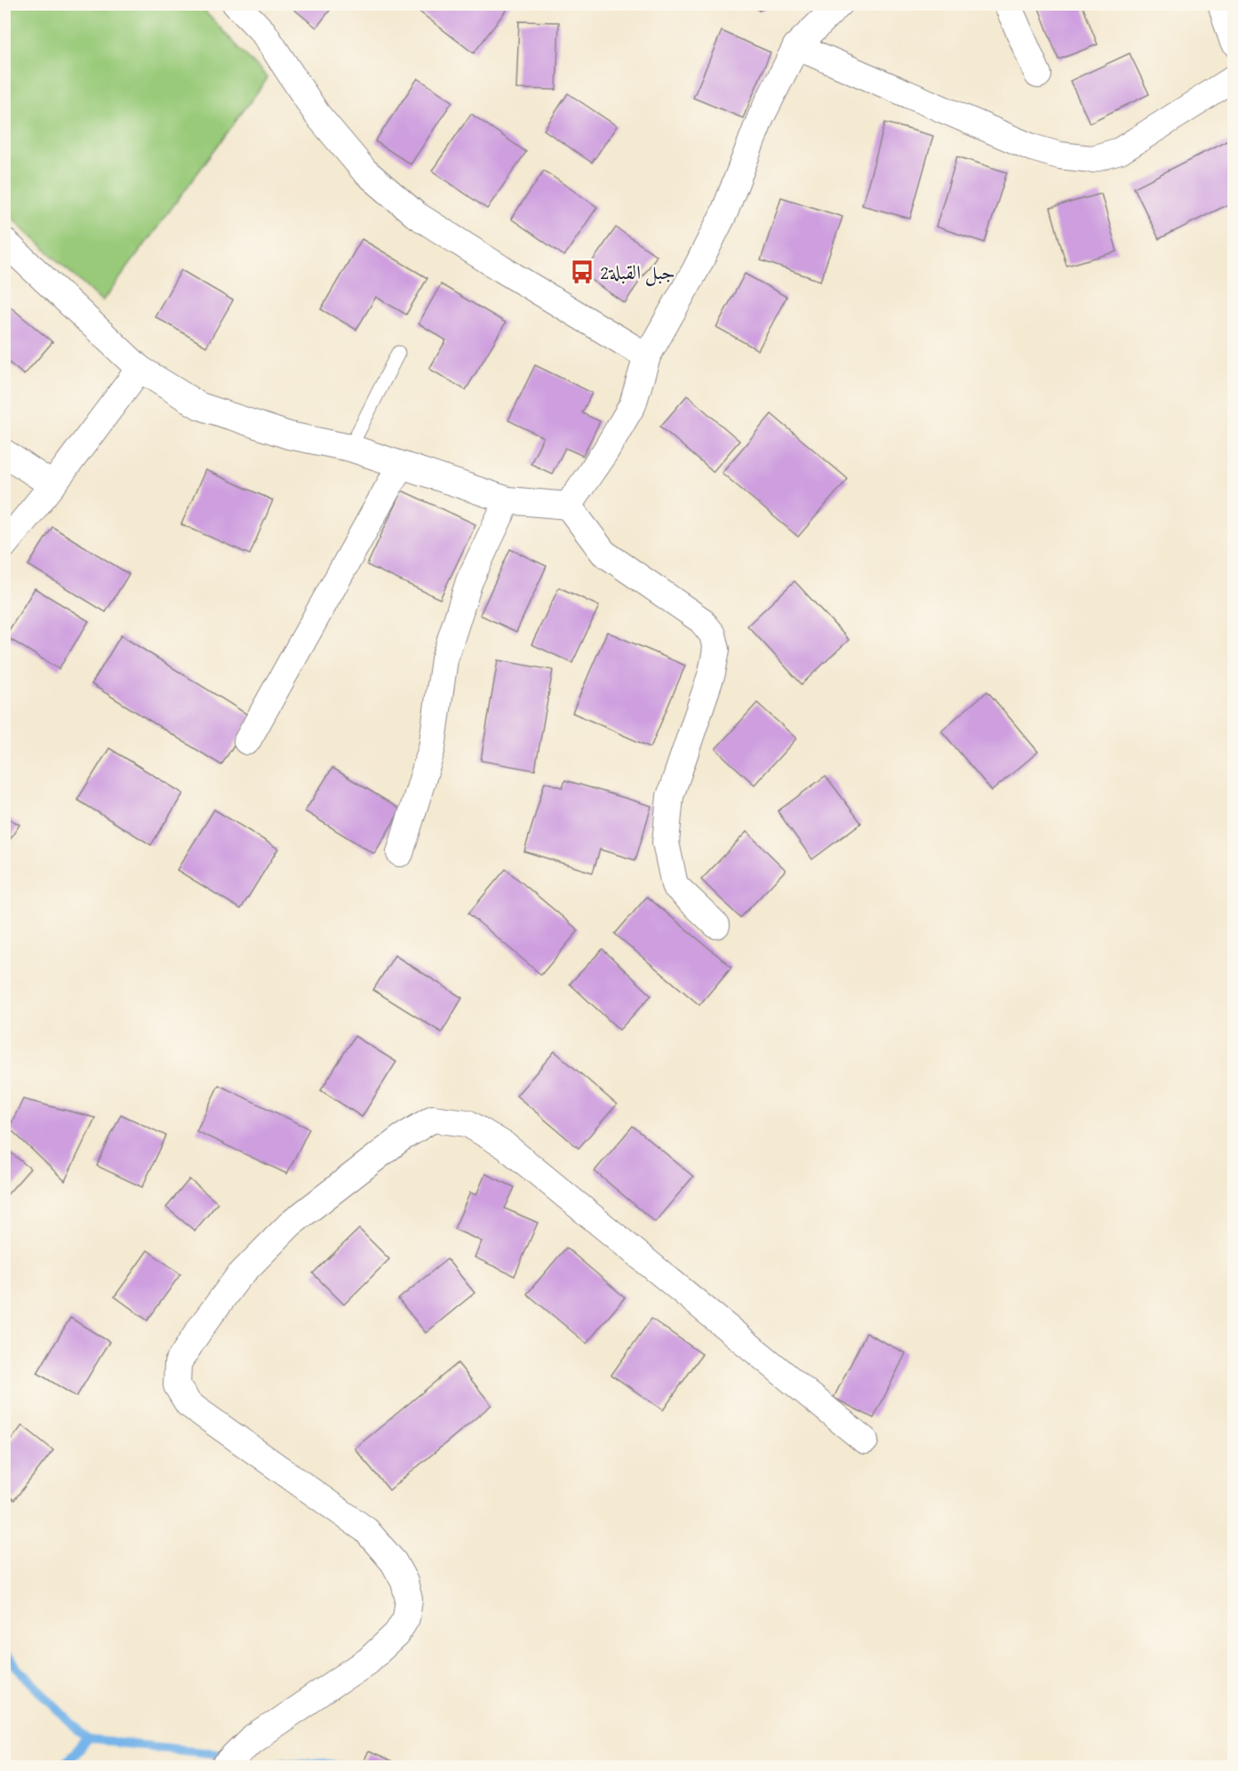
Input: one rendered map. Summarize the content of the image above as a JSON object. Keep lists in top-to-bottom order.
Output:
{
  "places": {
    "bus stop": ["جبل القبلة2"]
  }
}
